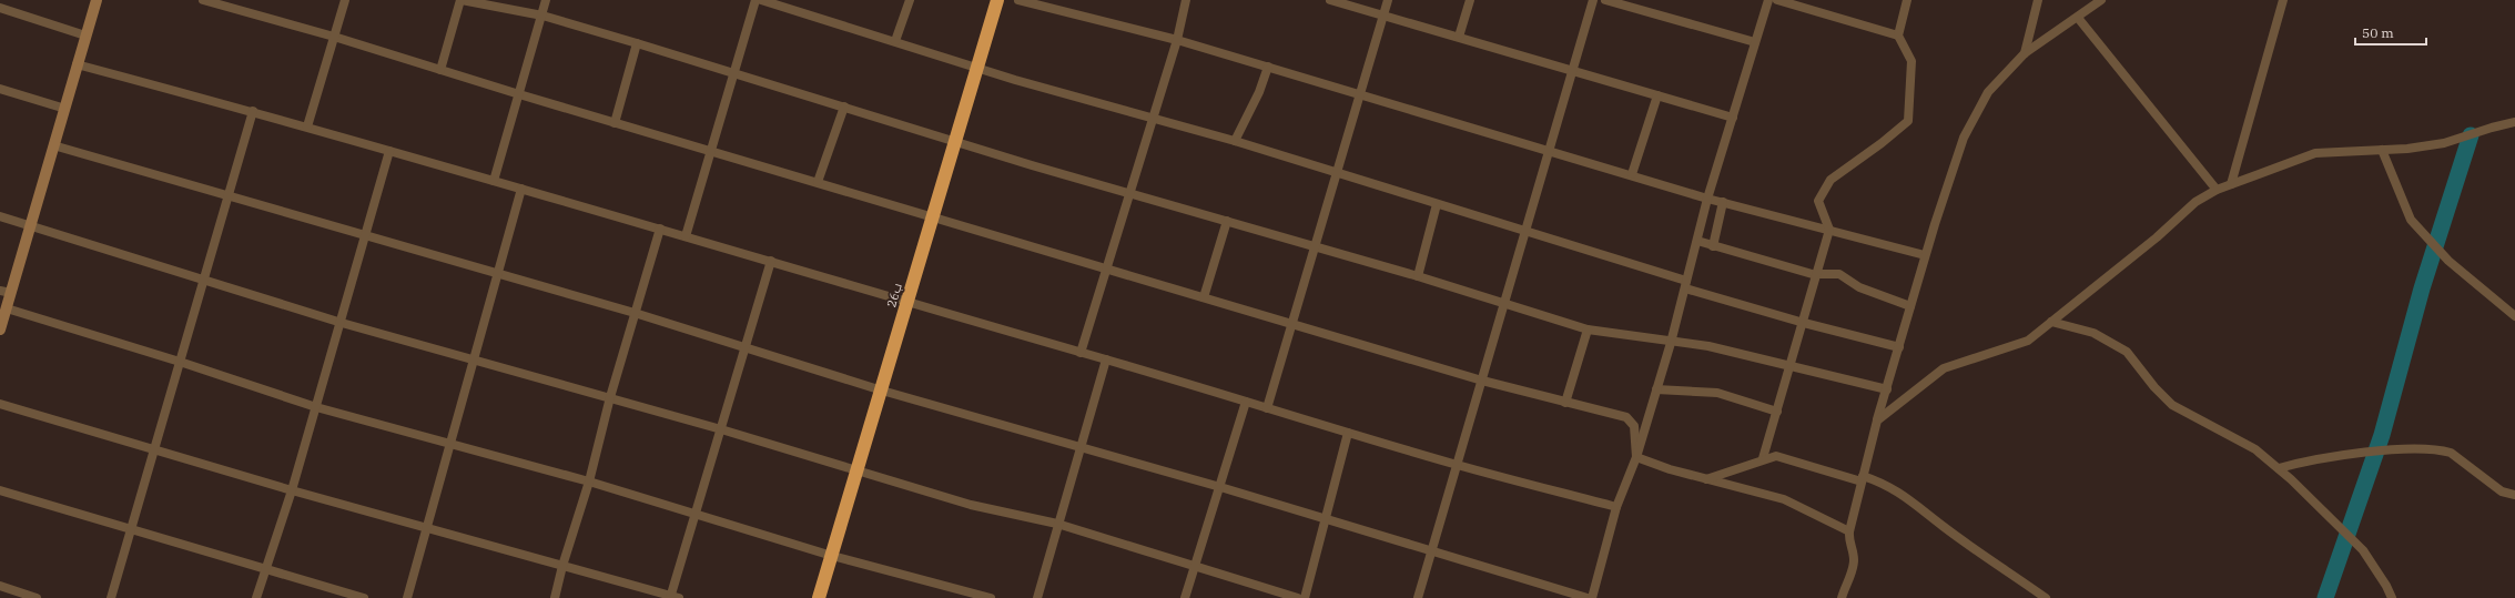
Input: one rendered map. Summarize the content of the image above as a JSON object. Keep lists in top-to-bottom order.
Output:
{
  "streets": {
    "highway": ["26ب"]
  },
  "scale_bar": "50 m"
}
